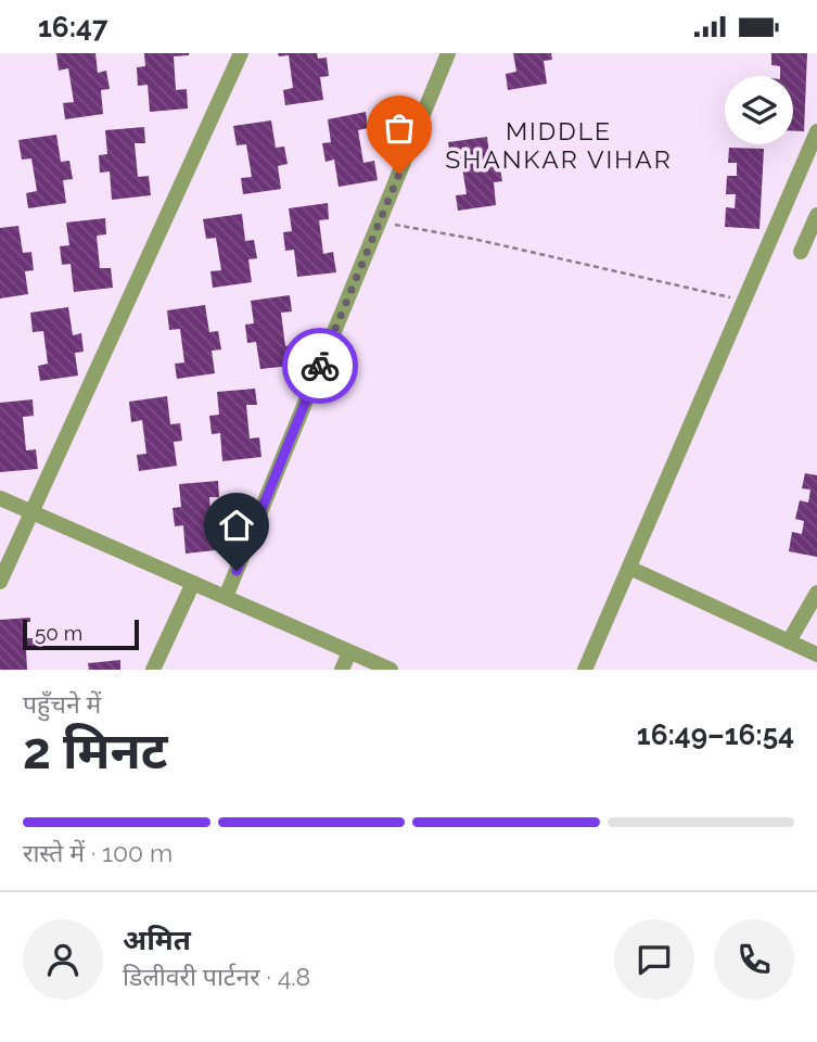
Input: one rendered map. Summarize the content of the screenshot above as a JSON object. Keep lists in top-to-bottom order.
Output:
{
  "districts": ["MIDDLE SHANKAR VIHAR"],
  "scale_bar": "50 m",
  "page": {
    "status": "16:47",
    "scale": "50 m",
    "heading": ["2 मिनट", "पहुँचने में", "16:49–16:54"],
    "panel": ["अमित", "डिलीवरी पार्टनर · 4.8"],
    "bar": "रास्ते में · 100 m"
  }
}
